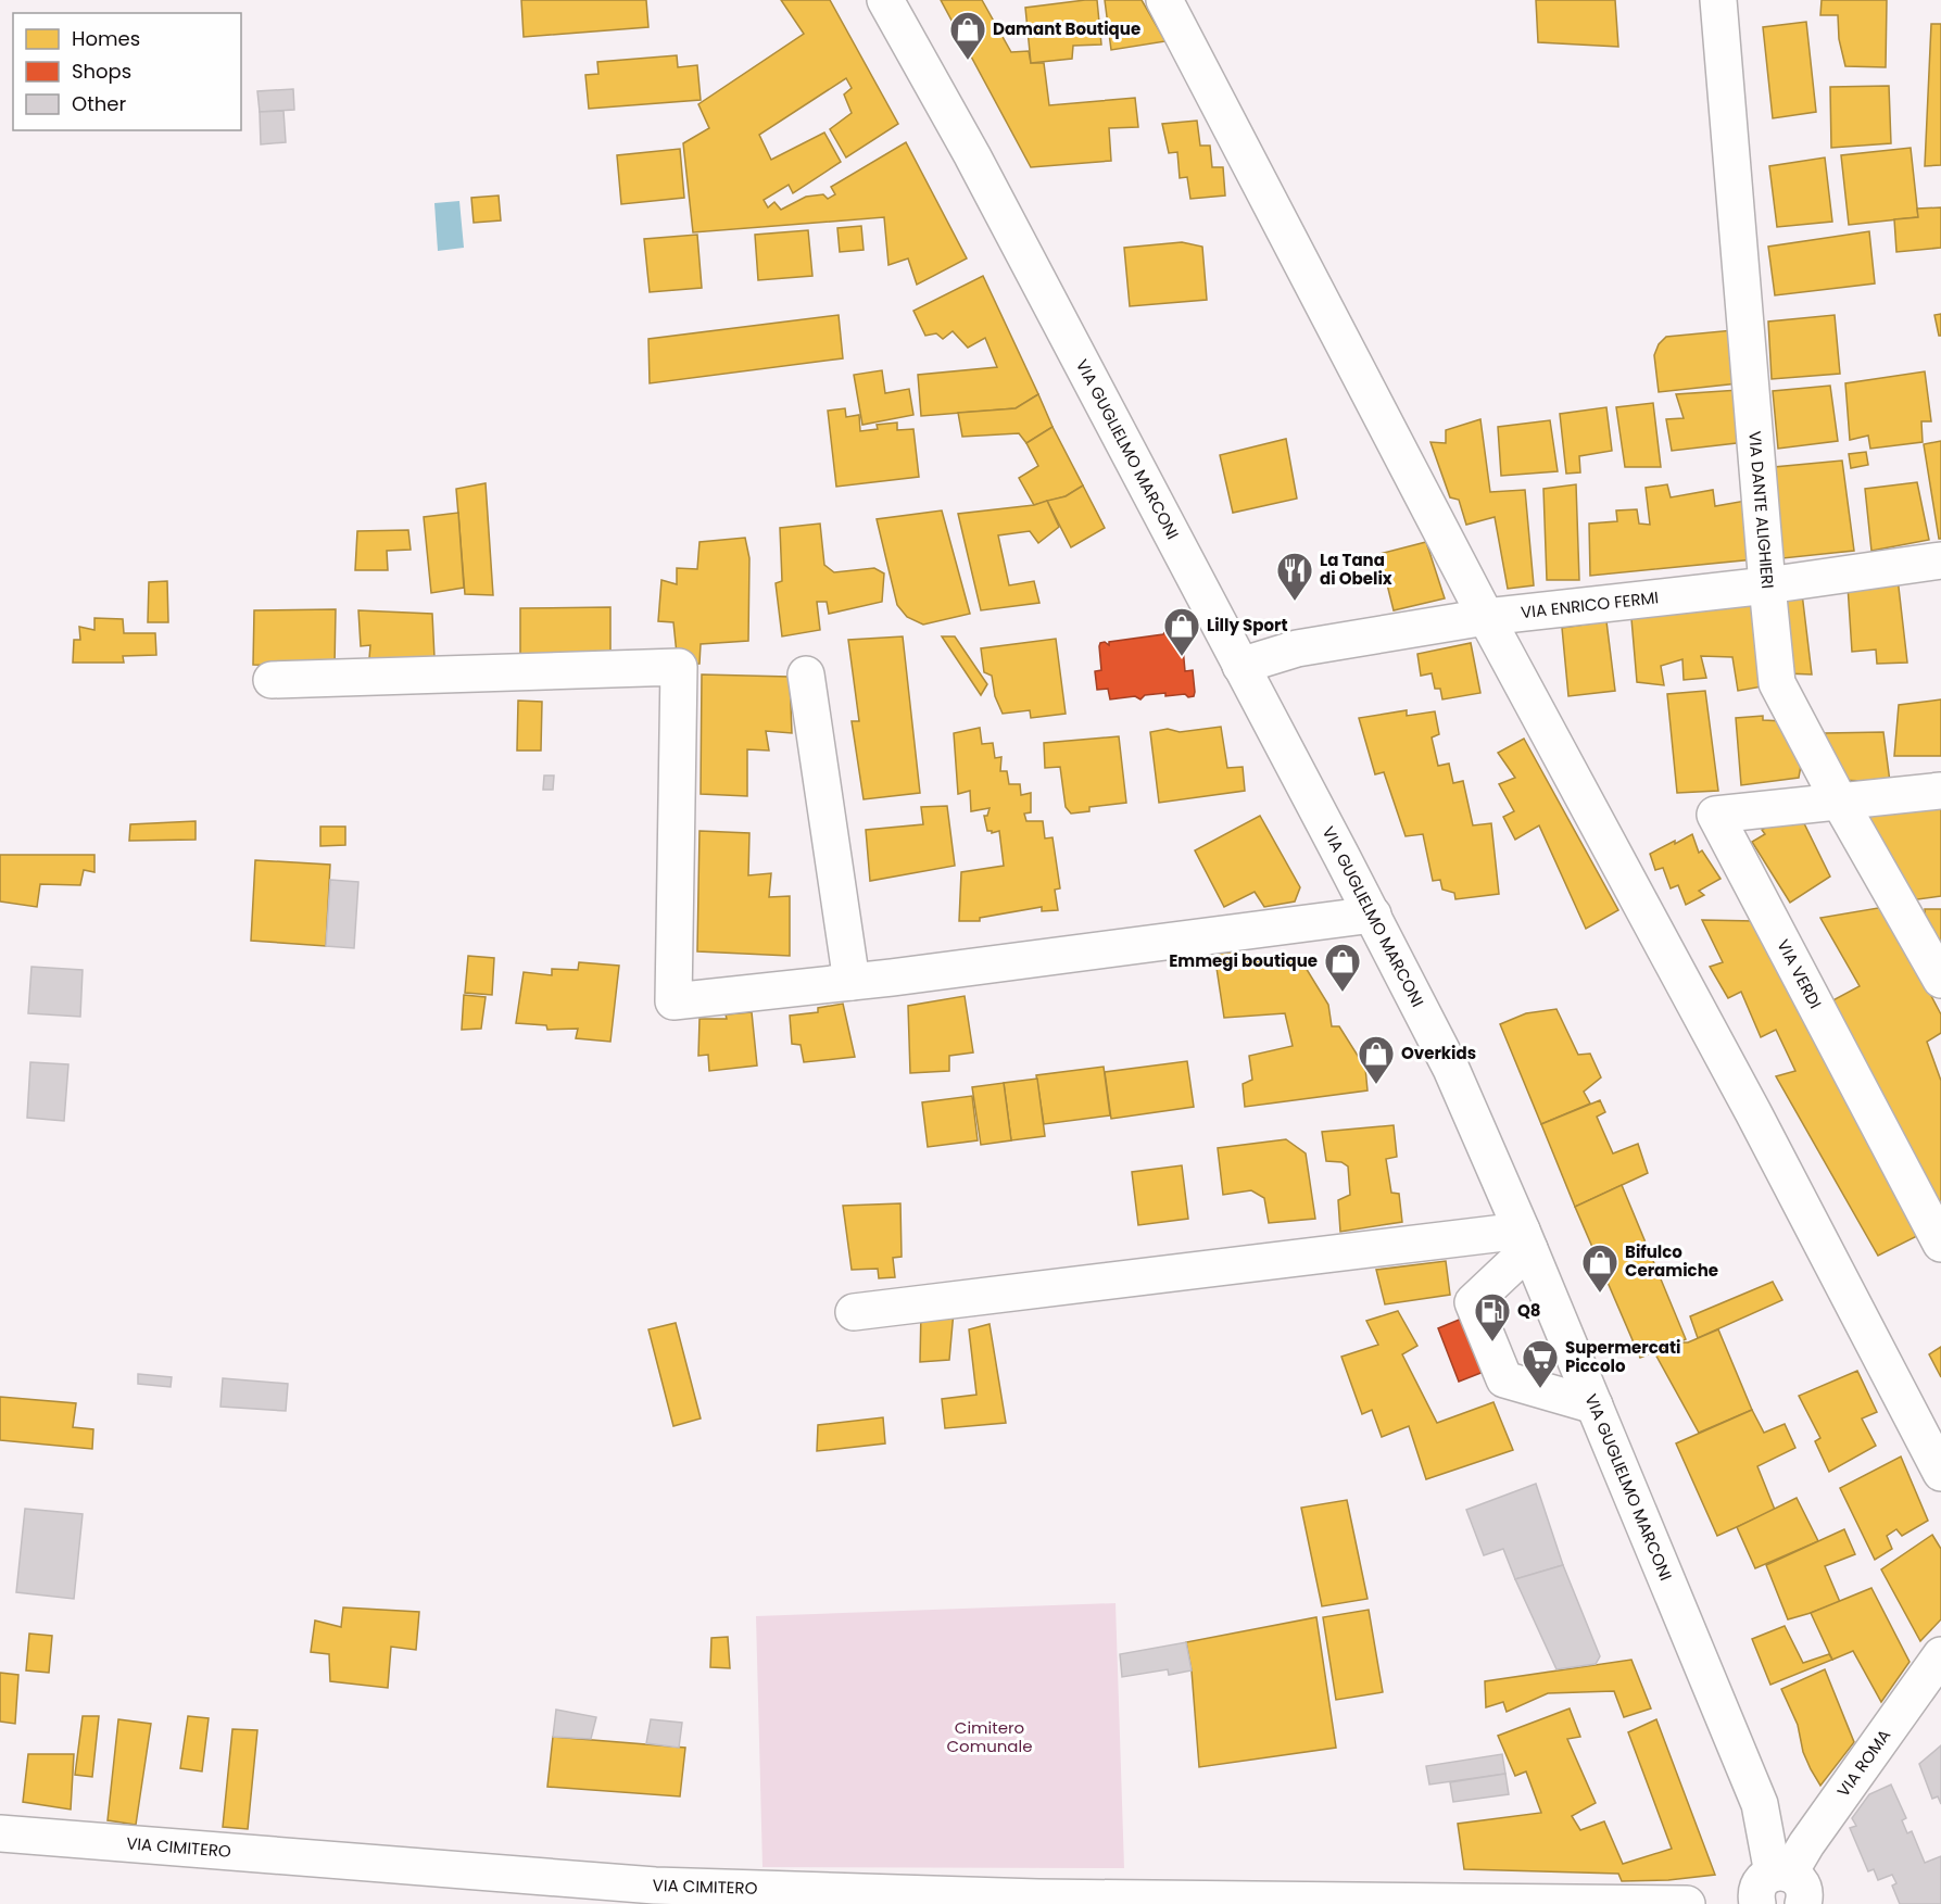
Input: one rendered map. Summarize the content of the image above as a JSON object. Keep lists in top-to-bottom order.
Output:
{
  "streets": {
    "street": [
      "VIA GUGLIELMO MARCONI",
      "VIA DANTE ALIGHIERI",
      "VIA ENRICO FERMI",
      "VIA VERDI",
      "VIA ROMA",
      "VIA CIMITERO"
    ]
  },
  "crossings": [
    ["VIA GUGLIELMO MARCONI", "VIA ENRICO FERMI"],
    ["VIA GUGLIELMO MARCONI", "VIA ROMA"],
    ["VIA DANTE ALIGHIERI", "VIA ENRICO FERMI"],
    ["VIA DANTE ALIGHIERI", "VIA VERDI"]
  ],
  "parks": ["Cimitero Comunale"],
  "places": {
    "shop": [
      "Damant Boutique",
      "Lilly Sport",
      "Emmegi boutique",
      "Overkids",
      "Bifulco Ceramiche"
    ],
    "restaurant": ["La Tana di Obelix"],
    "fuel station": ["Q8"],
    "supermarket": ["Supermercati Piccolo"]
  },
  "legend": ["Homes", "Shops", "Other"]
}
